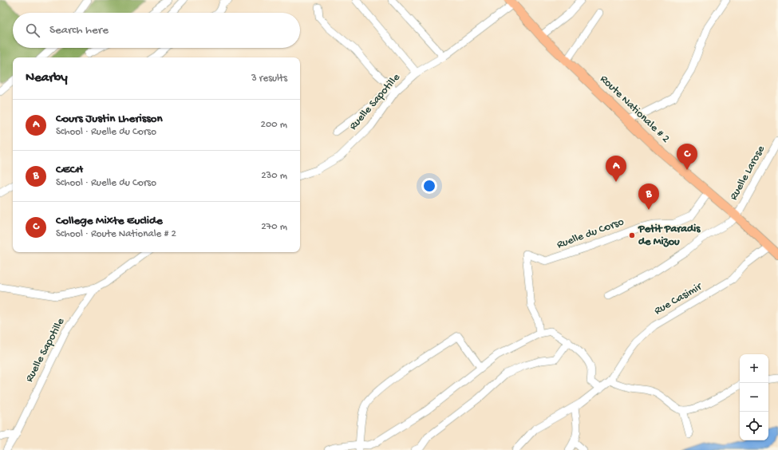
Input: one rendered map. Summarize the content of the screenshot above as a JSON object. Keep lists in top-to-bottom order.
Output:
{
  "streets": {
    "main road": ["Route Nationale # 2"],
    "street": [
      "Ruelle Sapotille",
      "Ruelle Larose",
      "Ruelle du Corso",
      "Rue Casimir"
    ]
  },
  "crossings": [
    ["Ruelle Sapotille", "Route Nationale # 2"],
    ["Route Nationale # 2", "Ruelle Larose"],
    ["Route Nationale # 2", "Ruelle du Corso"],
    ["Route Nationale # 2", "Rue Casimir"]
  ],
  "places": ["Petit Paradis de Mizou"],
  "page": {
    "search": "Search here",
    "heading": ["Nearby", "3 results"],
    "list": [
      {
        "mark": "A",
        "name": "Cours Justin Lherisson",
        "note": "School · Ruelle du Corso",
        "value": "200 m"
      },
      {
        "mark": "B",
        "name": "CECH",
        "note": "School · Ruelle du Corso",
        "value": "230 m"
      },
      {
        "mark": "C",
        "name": "College Mixte Euclide",
        "note": "School · Route Nationale # 2",
        "value": "270 m"
      }
    ],
    "pins": ["C", "A", "B"],
    "map_buttons": ["+", "−"]
  }
}
